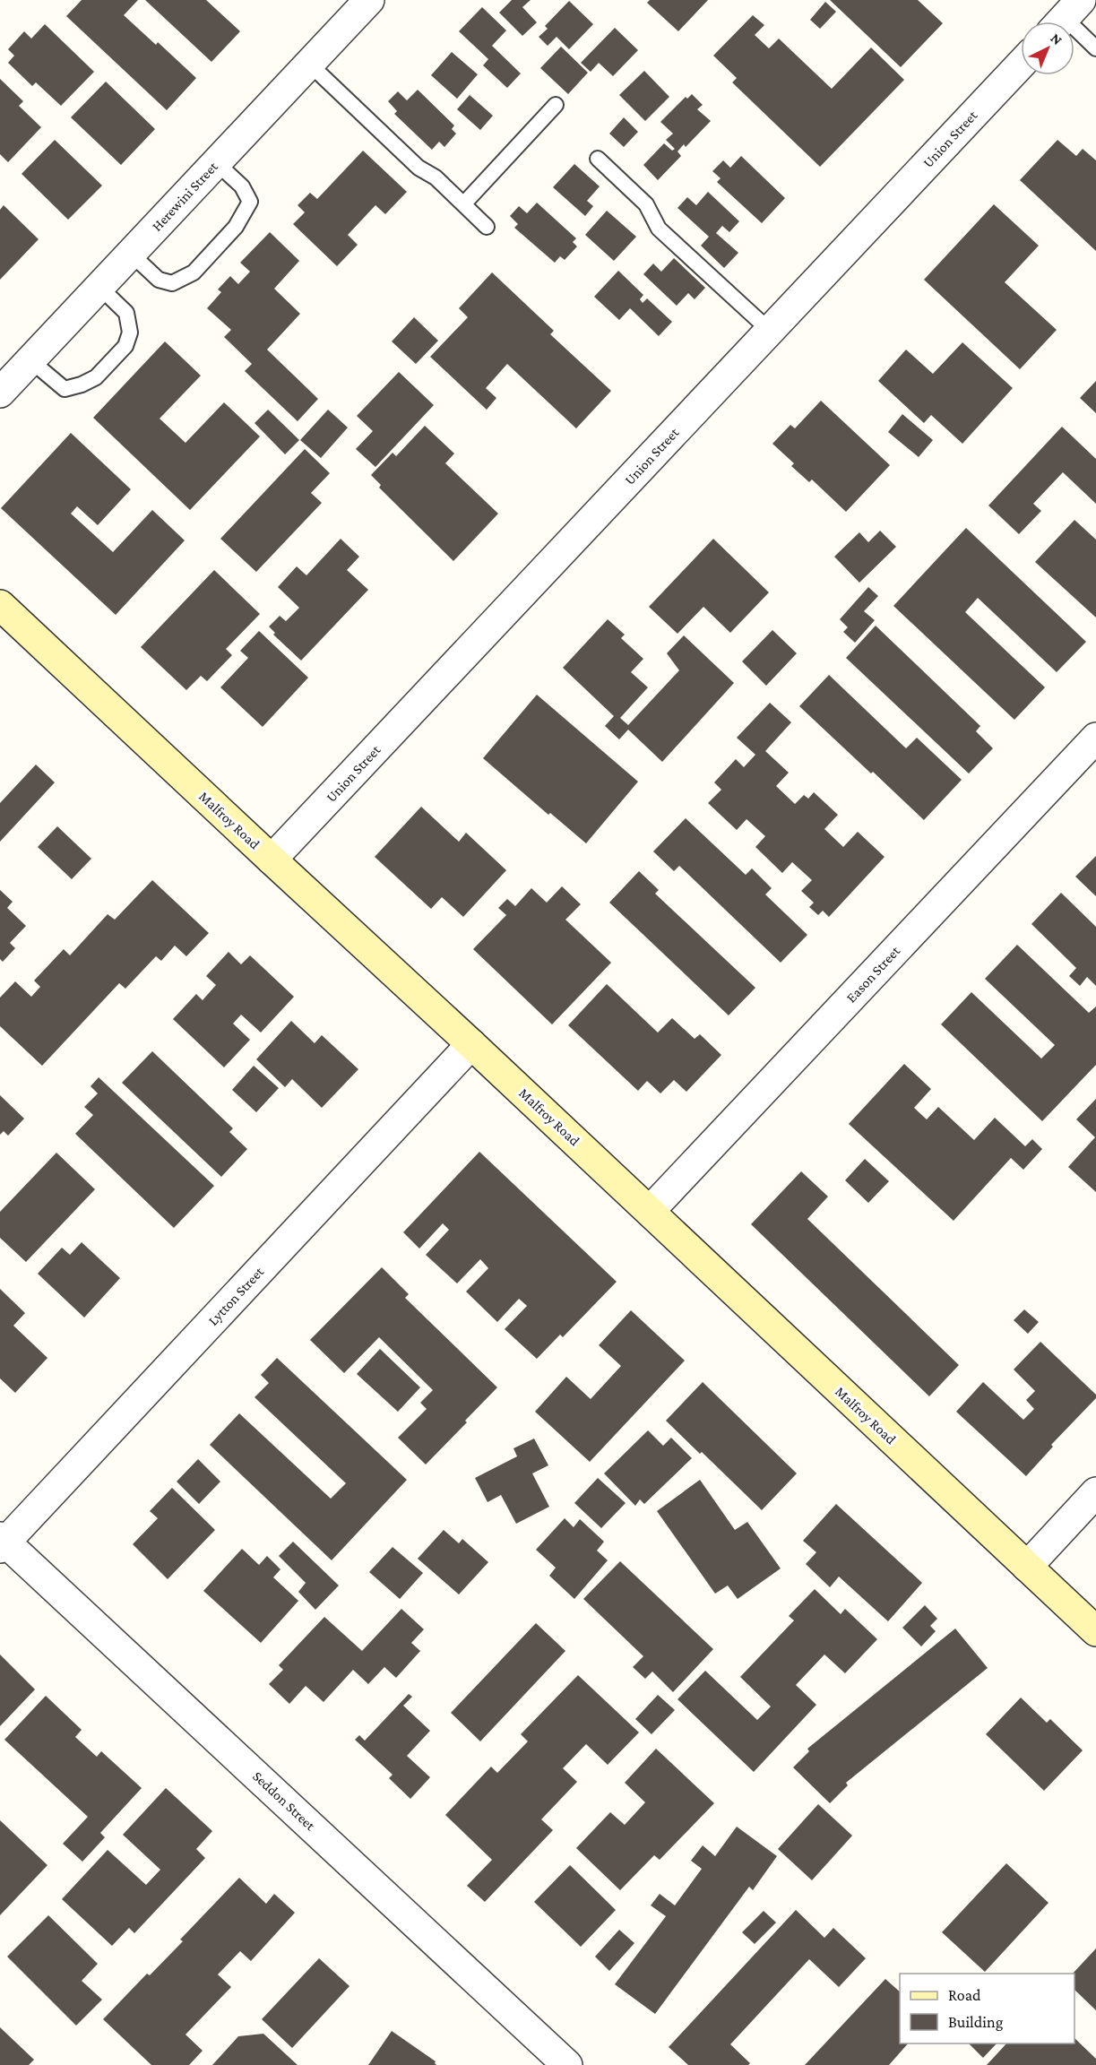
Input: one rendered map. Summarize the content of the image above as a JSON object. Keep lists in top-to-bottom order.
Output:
{
  "streets": {
    "main road": ["Malfroy Road"],
    "street": [
      "Union Street",
      "Herewini Street",
      "Eason Street",
      "Lytton Street",
      "Seddon Street"
    ]
  },
  "crossings": [
    ["Union Street", "Malfroy Road"],
    ["Malfroy Road", "Eason Street"],
    ["Malfroy Road", "Lytton Street"],
    ["Lytton Street", "Seddon Street"]
  ],
  "legend": ["Road", "Building"],
  "north": "top right"
}
